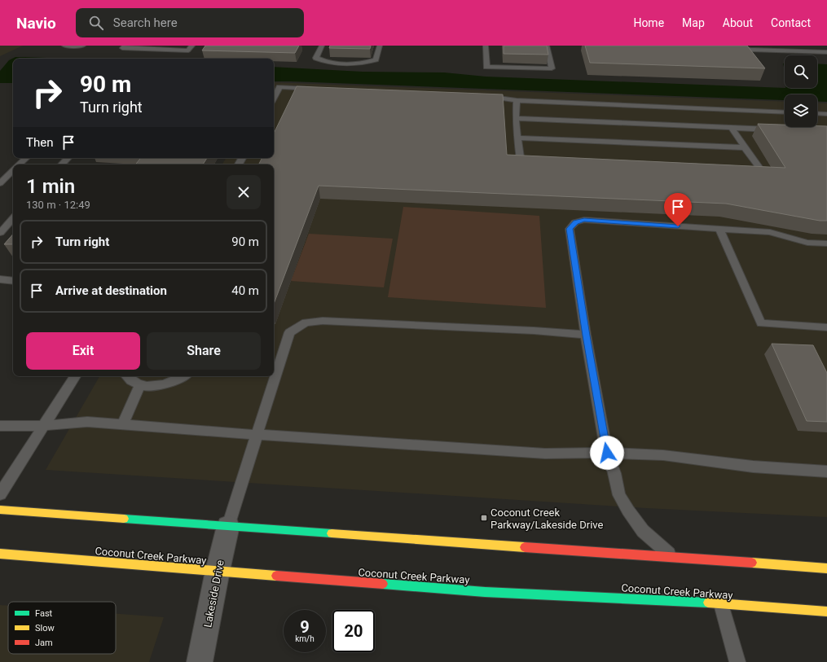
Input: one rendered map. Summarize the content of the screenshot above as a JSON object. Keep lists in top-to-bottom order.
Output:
{
  "streets": {
    "main road": ["Coconut Creek Parkway"],
    "street": ["Lakeside Drive"]
  },
  "crossings": [
    ["Coconut Creek Parkway", "Lakeside Drive"]
  ],
  "places": {
    "transit": ["Coconut Creek Parkway/Lakeside Drive"]
  },
  "legend": ["Fast", "Slow", "Jam"],
  "page": {
    "header": "Navio",
    "search": "Search here",
    "nav": [
      "Home",
      "Map",
      "About",
      "Contact"
    ],
    "turn": ["90 m", "Turn right"],
    "then": "Then",
    "heading": ["1 min", "130 m · 12:49"],
    "list": [
      {
        "name": "Turn right",
        "value": "90 m"
      },
      {
        "name": "Arrive at destination",
        "value": "40 m"
      }
    ],
    "buttons": ["Exit", "Share"],
    "speed": "9 km/h",
    "limit": "20"
  }
}
